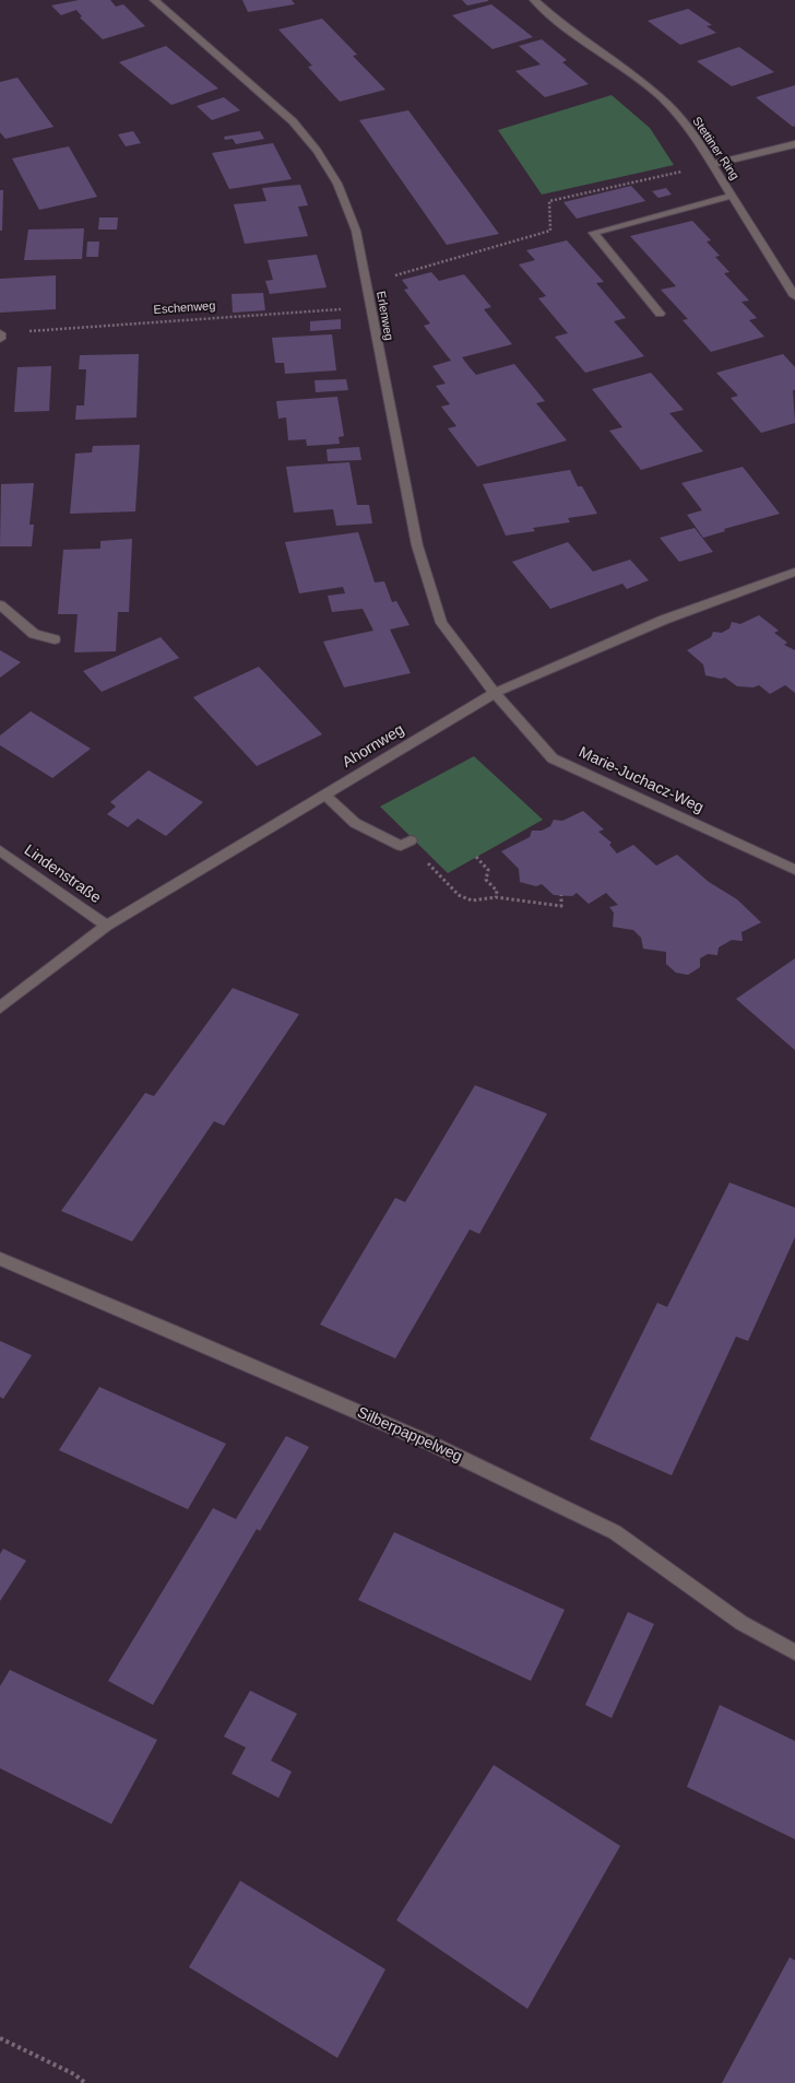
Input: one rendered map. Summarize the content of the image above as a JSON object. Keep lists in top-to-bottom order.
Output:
{
  "streets": {
    "street": [
      "Stettiner Ring",
      "Erlenweg",
      "Ahornweg",
      "Marie-Juchacz-Weg",
      "Lindenstraße",
      "Silberpappelweg"
    ],
    "path": ["Eschenweg"]
  },
  "crossings": [
    ["Eschenweg", "Erlenweg"],
    ["Erlenweg", "Ahornweg"],
    ["Erlenweg", "Marie-Juchacz-Weg"],
    ["Ahornweg", "Marie-Juchacz-Weg"],
    ["Ahornweg", "Lindenstraße"]
  ]
}
